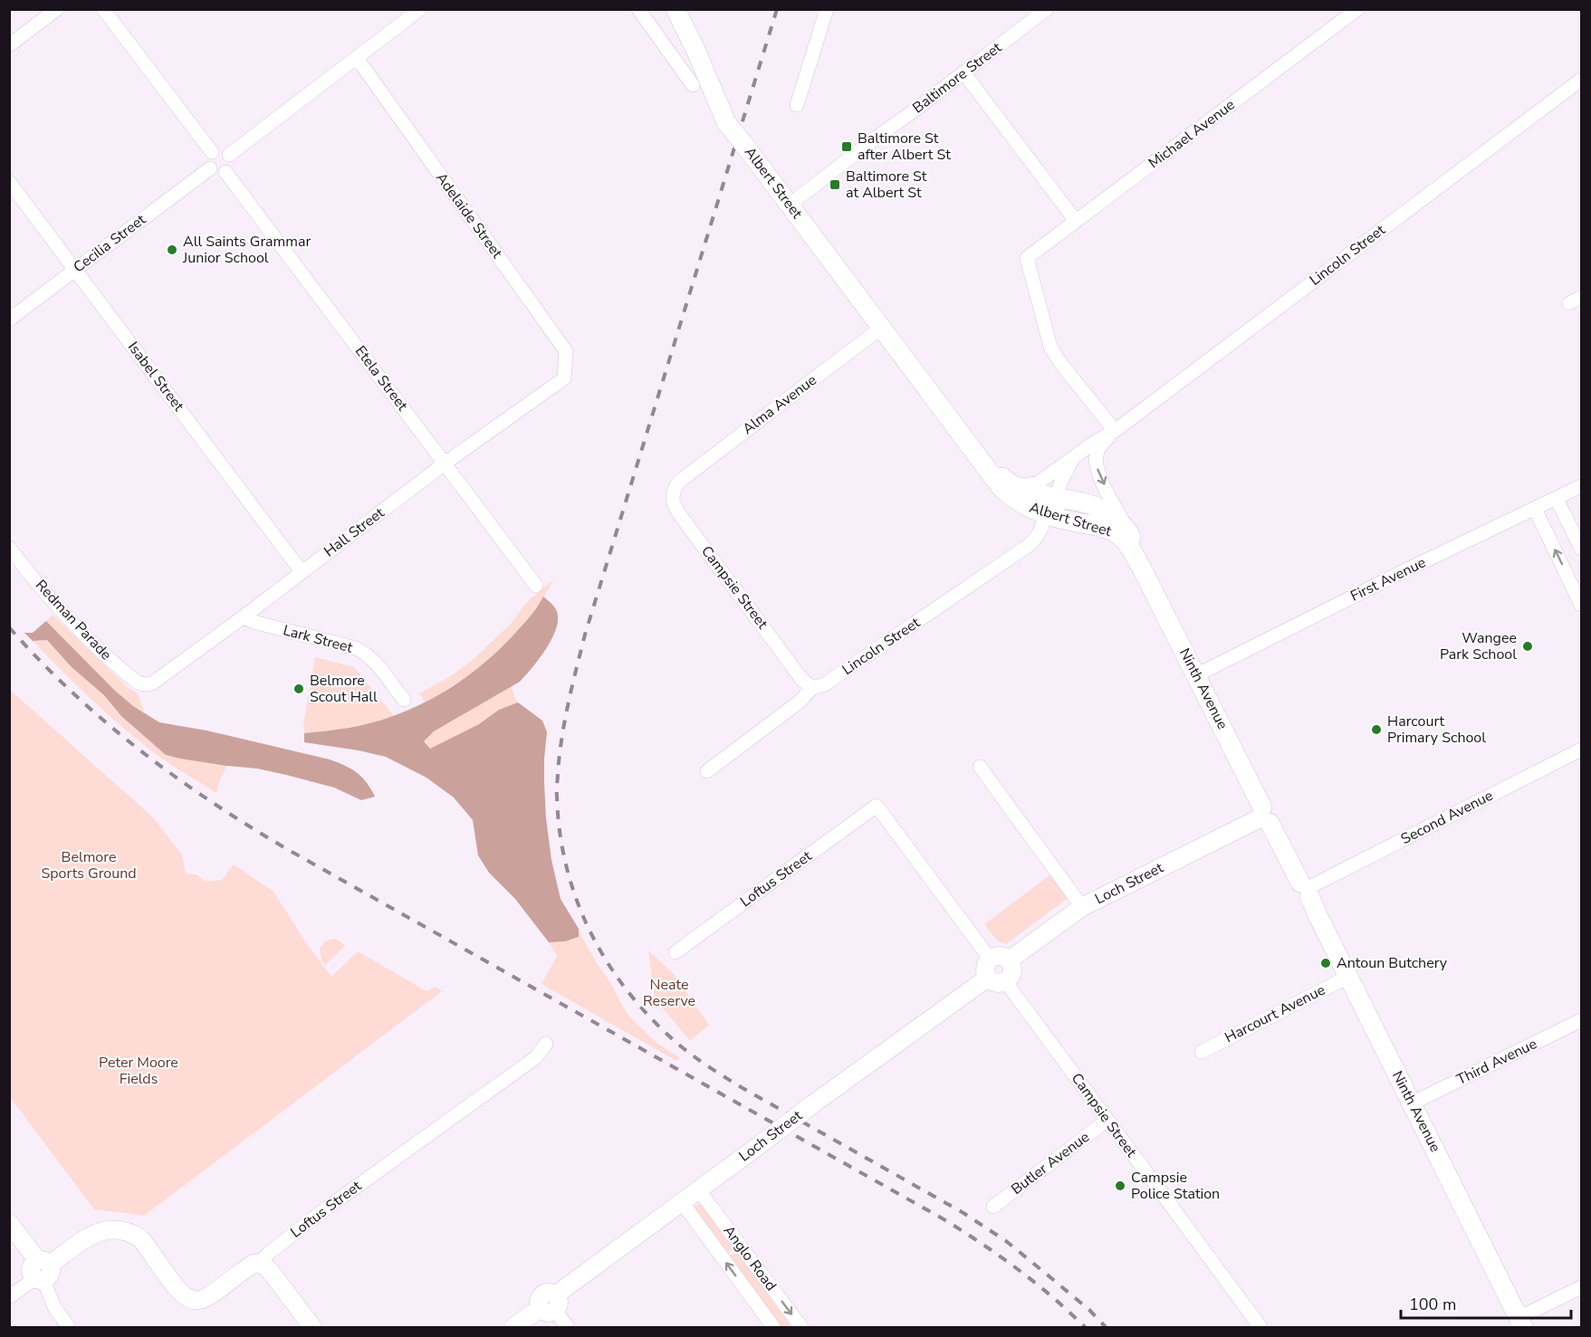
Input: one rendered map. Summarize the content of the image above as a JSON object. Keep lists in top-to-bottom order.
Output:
{
  "streets": {
    "main road": ["Albert Street", "Ninth Avenue"],
    "street": [
      "Baltimore Street",
      "Michael Avenue",
      "Adelaide Street",
      "Cecilia Street",
      "Lincoln Street",
      "Isabel Street",
      "Etela Street",
      "Alma Avenue",
      "Hall Street",
      "First Avenue",
      "Campsie Street",
      "Redman Parade",
      "Lark Street",
      "Second Avenue",
      "Loftus Street",
      "Loch Street",
      "Harcourt Avenue",
      "Third Avenue",
      "Butler Avenue",
      "Anglo Road"
    ]
  },
  "crossings": [
    ["Baltimore Street", "Albert Street"],
    ["Michael Avenue", "Lincoln Street"],
    ["Albert Street", "Lincoln Street"],
    ["Albert Street", "Alma Avenue"],
    ["Albert Street", "Ninth Avenue"],
    ["Adelaide Street", "Hall Street"],
    ["Cecilia Street", "Isabel Street"],
    ["Cecilia Street", "Etela Street"],
    ["Lincoln Street", "Campsie Street"],
    ["Isabel Street", "Hall Street"],
    ["Etela Street", "Hall Street"],
    ["Alma Avenue", "Campsie Street"],
    ["Hall Street", "Redman Parade"],
    ["Hall Street", "Lark Street"],
    ["First Avenue", "Ninth Avenue"],
    ["Campsie Street", "Loftus Street"],
    ["Campsie Street", "Loch Street"],
    ["Campsie Street", "Butler Avenue"],
    ["Ninth Avenue", "Second Avenue"],
    ["Ninth Avenue", "Loch Street"],
    ["Ninth Avenue", "Harcourt Avenue"],
    ["Ninth Avenue", "Third Avenue"],
    ["Loftus Street", "Loch Street"],
    ["Loch Street", "Anglo Road"]
  ],
  "parks": ["Belmore Sports Ground", "Neate Reserve", "Peter Moore Fields"],
  "places": {
    "transit": ["Baltimore St after Albert St", "Baltimore St at Albert St"],
    "other": [
      "All Saints Grammar Junior School",
      "Wangee Park School",
      "Belmore Scout Hall",
      "Harcourt Primary School",
      "Antoun Butchery",
      "Campsie Police Station"
    ]
  },
  "scale_bar": "100 m"
}
